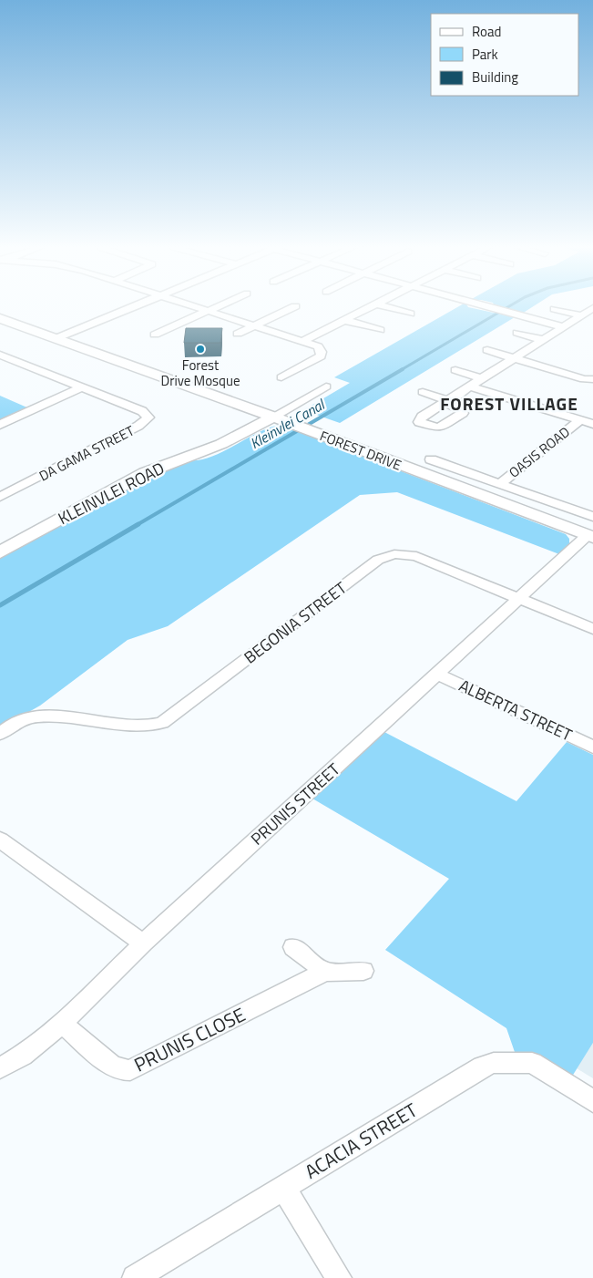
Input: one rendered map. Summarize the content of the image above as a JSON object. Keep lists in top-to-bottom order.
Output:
{
  "streets": {
    "street": [
      "FOREST DRIVE",
      "OASIS ROAD",
      "DA GAMA STREET",
      "KLEINVLEI ROAD",
      "BEGONIA STREET",
      "ALBERTA STREET",
      "PRUNIS STREET",
      "PRUNIS CLOSE",
      "ACACIA STREET"
    ]
  },
  "crossings": [
    ["FOREST DRIVE", "KLEINVLEI ROAD"],
    ["FOREST DRIVE", "PRUNIS STREET"],
    ["BEGONIA STREET", "PRUNIS STREET"],
    ["ALBERTA STREET", "PRUNIS STREET"],
    ["PRUNIS STREET", "PRUNIS CLOSE"]
  ],
  "districts": ["FOREST VILLAGE"],
  "water": ["Kleinvlei Canal"],
  "places": ["Forest Drive Mosque"],
  "legend": ["Road", "Park", "Building"]
}
